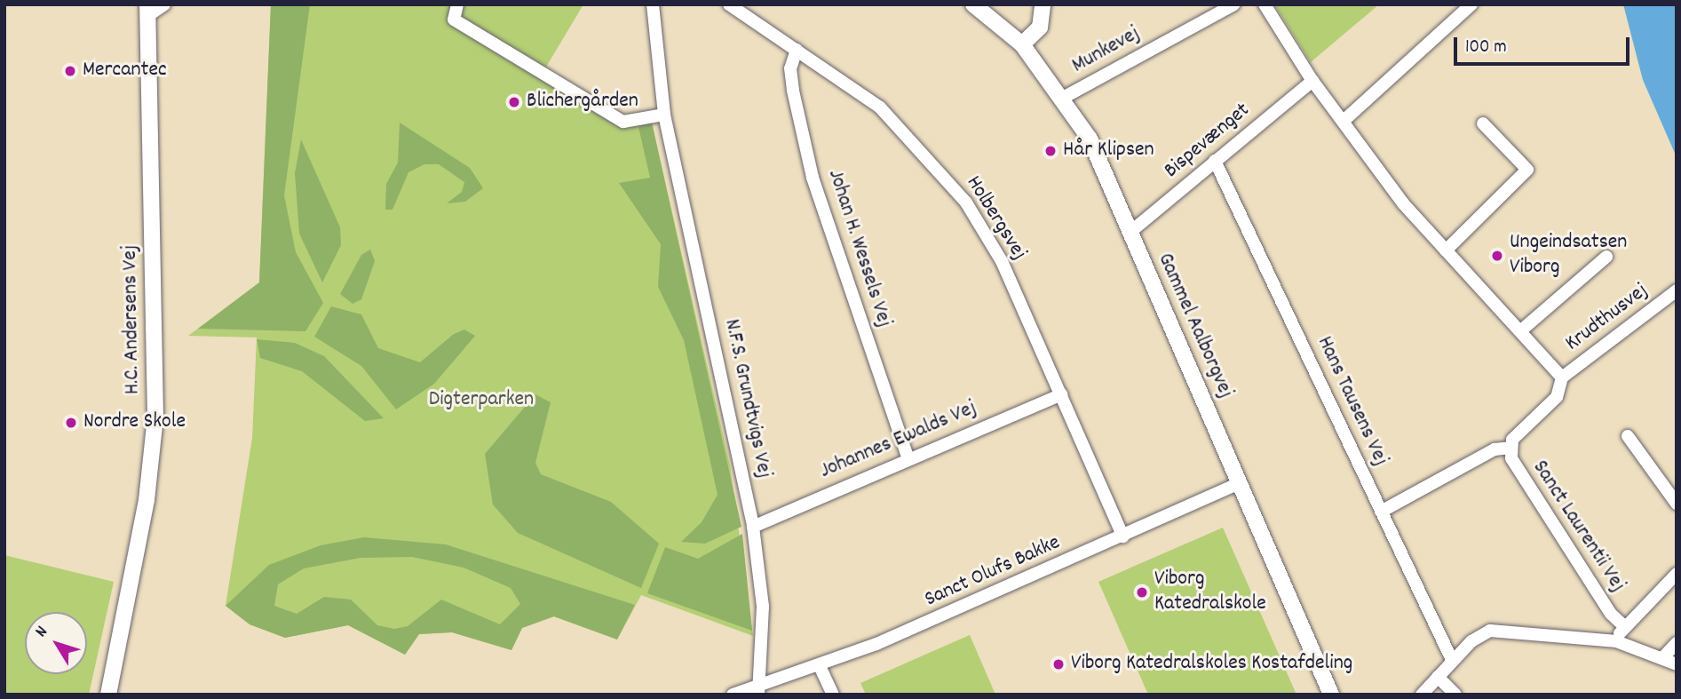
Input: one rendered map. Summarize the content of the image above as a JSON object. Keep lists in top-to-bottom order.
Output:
{
  "streets": {
    "street": [
      "Munkevej",
      "Bispevænget",
      "Holbergsvej",
      "Johan H. Wessels Vej",
      "Krudthusvej",
      "H.C. Andersens Vej",
      "Gammel Aalborgvej",
      "N.F.S. Grundtvigs Vej",
      "Hans Tausens Vej",
      "Johannes Ewalds Vej",
      "Sanct Laurentii Vej",
      "Sanct Olufs Bakke"
    ]
  },
  "crossings": [
    ["Munkevej", "Gammel Aalborgvej"],
    ["Bispevænget", "Gammel Aalborgvej"],
    ["Bispevænget", "Hans Tausens Vej"],
    ["Holbergsvej", "Johan H. Wessels Vej"],
    ["Holbergsvej", "Johannes Ewalds Vej"],
    ["Holbergsvej", "Sanct Olufs Bakke"],
    ["Johan H. Wessels Vej", "Johannes Ewalds Vej"],
    ["Krudthusvej", "Sanct Laurentii Vej"],
    ["Gammel Aalborgvej", "Sanct Olufs Bakke"],
    ["N.F.S. Grundtvigs Vej", "Johannes Ewalds Vej"],
    ["N.F.S. Grundtvigs Vej", "Sanct Olufs Bakke"]
  ],
  "parks": ["Digterparken"],
  "places": [
    "Mercantec",
    "Blichergården",
    "Hår Klipsen",
    "Ungeindsatsen Viborg",
    "Nordre Skole",
    "Viborg Katedralskole",
    "Viborg Katedralskoles Kostafdeling"
  ],
  "scale_bar": "100 m",
  "north": "top left"
}
